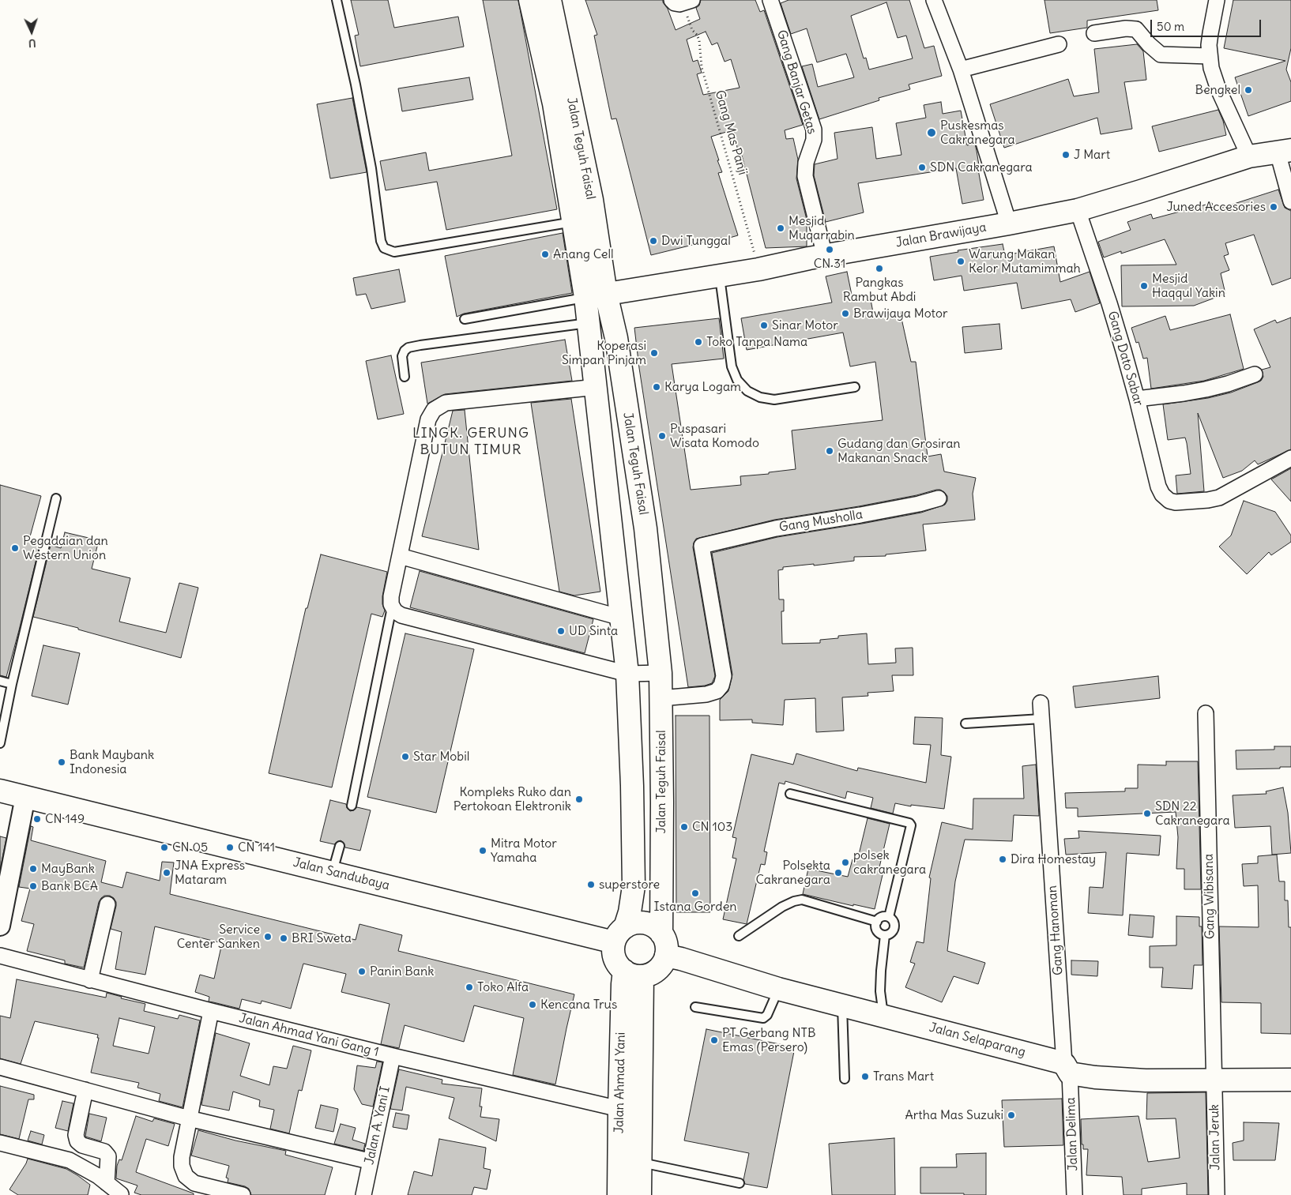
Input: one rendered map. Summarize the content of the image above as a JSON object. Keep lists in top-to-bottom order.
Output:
{
  "streets": {
    "main road": [
      "Jalan Teguh Faisal",
      "Jalan Brawijaya",
      "Jalan Sandubaya",
      "Jalan Selaparang",
      "Jalan Ahmad Yani"
    ],
    "street": [
      "Gang Banjar Getas",
      "Gang Dato Sabar",
      "Gang Musholla",
      "Gang Wibisana",
      "Gang Hanoman",
      "Jalan Ahmad Yani Gang 1",
      "Jalan A. Yani I",
      "Jalan Delima",
      "Jalan Jeruk"
    ],
    "path": ["Gang Mas Panji"]
  },
  "crossings": [
    ["Gang Banjar Getas", "Jalan Brawijaya"],
    ["Gang Mas Panji", "Jalan Brawijaya"],
    ["Jalan Teguh Faisal", "Jalan Brawijaya"],
    ["Jalan Teguh Faisal", "Gang Musholla"],
    ["Jalan Teguh Faisal", "Jalan Sandubaya"],
    ["Jalan Teguh Faisal", "Jalan Selaparang"],
    ["Jalan Teguh Faisal", "Jalan Ahmad Yani"],
    ["Jalan Brawijaya", "Gang Dato Sabar"],
    ["Jalan Sandubaya", "Jalan Selaparang"],
    ["Jalan Sandubaya", "Jalan Ahmad Yani"],
    ["Gang Wibisana", "Jalan Selaparang"],
    ["Gang Wibisana", "Jalan Jeruk"],
    ["Gang Hanoman", "Jalan Selaparang"],
    ["Gang Hanoman", "Jalan Delima"],
    ["Jalan Ahmad Yani Gang 1", "Jalan Ahmad Yani"],
    ["Jalan Ahmad Yani Gang 1", "Jalan A. Yani I"],
    ["Jalan Selaparang", "Jalan Ahmad Yani"],
    ["Jalan Selaparang", "Jalan Delima"],
    ["Jalan Selaparang", "Jalan Jeruk"]
  ],
  "districts": ["LINGK. GERUNG BUTUN TIMUR"],
  "places": [
    "Bengkel",
    "Puskesmas Cakranegara",
    "J Mart",
    "SDN Cakranegara",
    "Juned Accesories",
    "Mesjid Muqarrabin",
    "Dwi Tunggal",
    "CN 31",
    "Anang Cell",
    "Warung Makan Kelor Mutamimmah",
    "Pangkas Rambut Abdi",
    "Mesjid Haqqul Yakin",
    "Brawijaya Motor",
    "Sinar Motor",
    "Toko Tanpa Nama",
    "Koperasi Simpan Pinjam",
    "Karya Logam",
    "Puspasari Wisata Komodo",
    "Gudang dan Grosiran Makanan Snack",
    "Pegadaian dan Western Union",
    "UD Sinta",
    "Star Mobil",
    "Bank Maybank Indonesia",
    "Kompleks Ruko dan Pertokoan Elektronik",
    "SDN 22 Cakranegara",
    "CN 149",
    "CN 103",
    "CN 05",
    "CN 141",
    "Mitra Motor Yamaha",
    "Dira Homestay",
    "polsek cakranegara",
    "MayBank",
    "JNA Express Mataram",
    "Polsekta Cakranegara",
    "superstore",
    "Bank BCA",
    "Istana Gorden",
    "Service Center Sanken",
    "BRI Sweta",
    "Panin Bank",
    "Toko Alfa",
    "Kencana Trus",
    "PT Gerbang NTB Emas (Persero)",
    "Trans Mart",
    "Artha Mas Suzuki"
  ],
  "scale_bar": "50 m",
  "north": "bottom"
}
